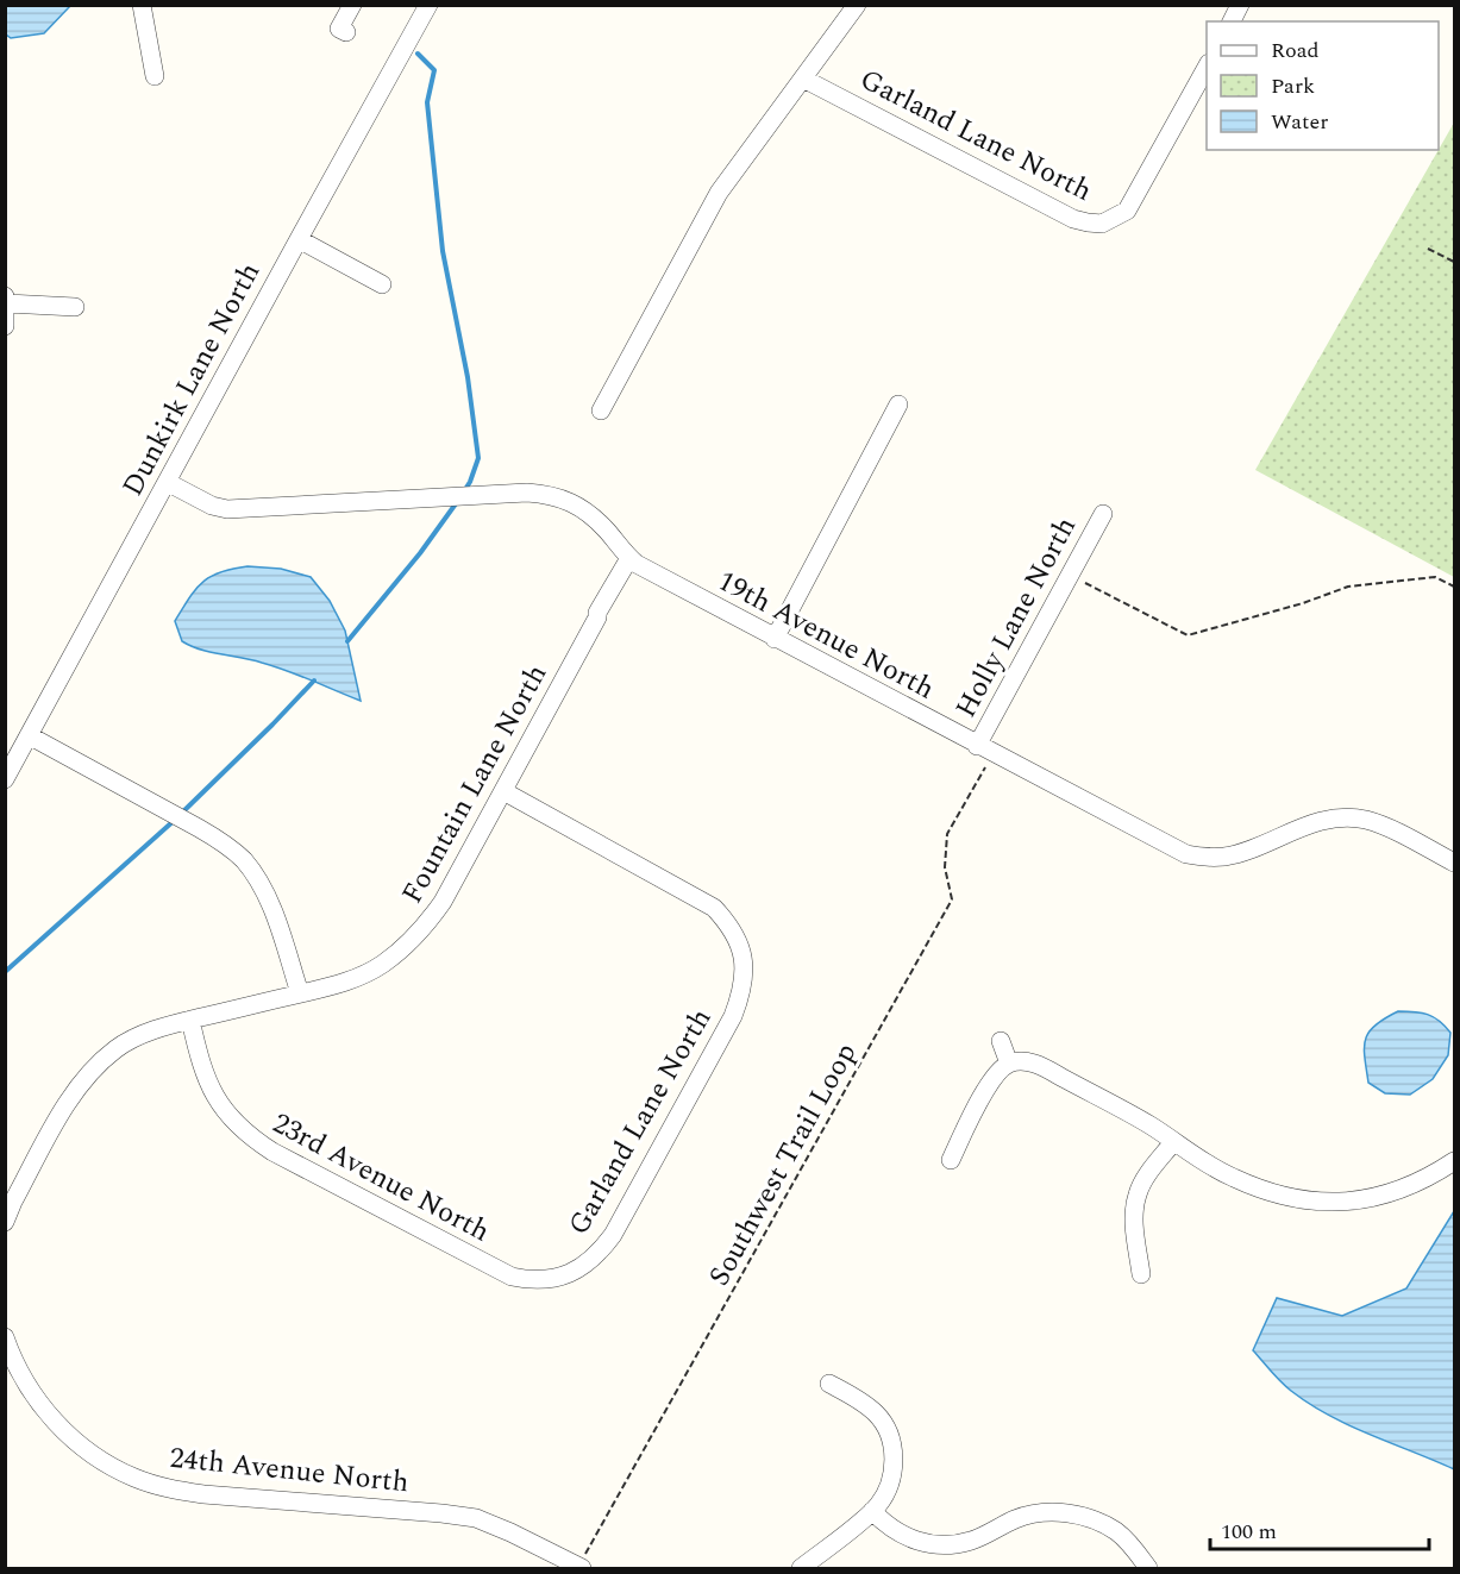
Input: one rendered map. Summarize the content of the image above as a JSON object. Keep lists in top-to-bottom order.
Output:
{
  "streets": {
    "street": [
      "Garland Lane North",
      "Dunkirk Lane North",
      "Holly Lane North",
      "19th Avenue North",
      "Fountain Lane North",
      "23rd Avenue North",
      "24th Avenue North"
    ],
    "path": ["Southwest Trail Loop"]
  },
  "crossings": [
    ["Garland Lane North", "Fountain Lane North"],
    ["Garland Lane North", "23rd Avenue North"],
    ["Dunkirk Lane North", "19th Avenue North"],
    ["Holly Lane North", "19th Avenue North"],
    ["19th Avenue North", "Fountain Lane North"],
    ["Fountain Lane North", "23rd Avenue North"],
    ["Southwest Trail Loop", "24th Avenue North"]
  ],
  "legend": ["Road", "Park", "Water"],
  "scale_bar": "100 m"
}
